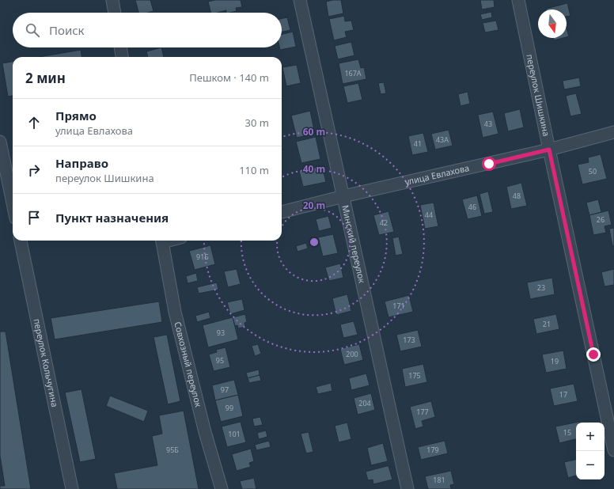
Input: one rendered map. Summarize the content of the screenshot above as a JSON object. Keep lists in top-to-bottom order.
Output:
{
  "streets": {
    "street": [
      "переулок Шишкина",
      "улица Евлахова",
      "Минский переулок",
      "переулок Кольчугина",
      "Совхозный переулок"
    ]
  },
  "crossings": [
    ["переулок Шишкина", "улица Евлахова"],
    ["улица Евлахова", "Минский переулок"]
  ],
  "house_numbers": [
    "167А",
    "43",
    "43А",
    "41",
    "50",
    "48",
    "46",
    "44",
    "26",
    "42",
    "91Б",
    "23",
    "171",
    "21",
    "93",
    "173",
    "200",
    "95",
    "19",
    "175",
    "97",
    "17",
    "204",
    "99",
    "177",
    "15",
    "101",
    "95Б",
    "179",
    "181"
  ],
  "north": "bottom",
  "page": {
    "search": "Поиск",
    "heading": ["2 мин", "Пешком · 140 m"],
    "list": [
      ["Прямо", "улица Евлахова", "30 m"],
      ["Направо", "переулок Шишкина", "110 m"],
      "Пункт назначения"
    ],
    "map_buttons": ["+", "−"]
  },
  "rings": ["60 m", "40 m", "20 m"]
}
